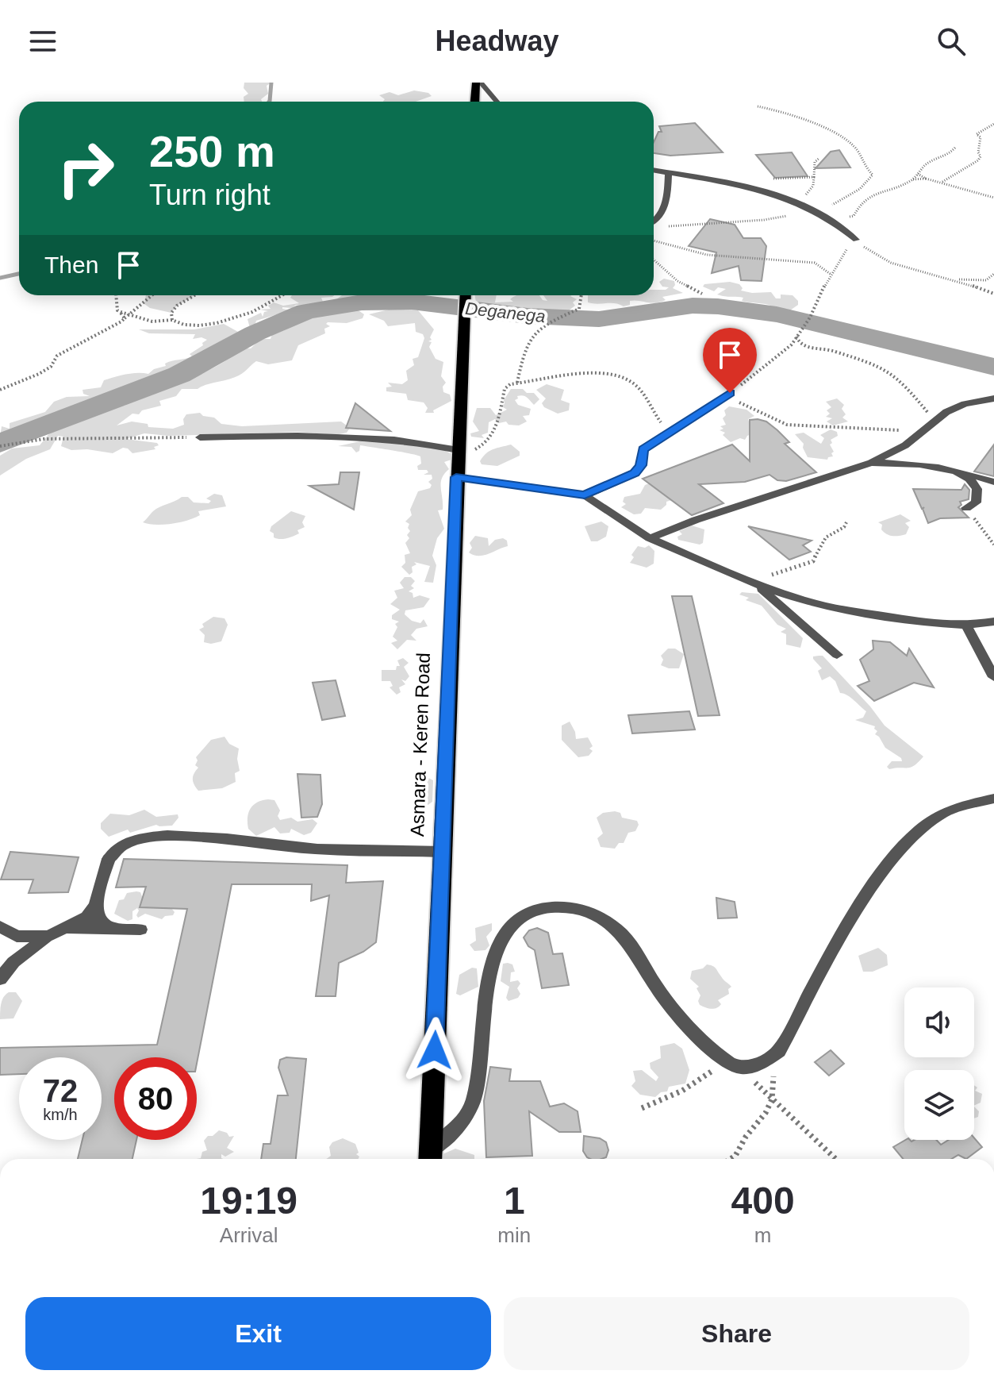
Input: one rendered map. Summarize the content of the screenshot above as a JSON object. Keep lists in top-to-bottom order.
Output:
{
  "streets": {
    "highway": ["Asmara - Keren Road"]
  },
  "water": ["Deganega"],
  "page": {
    "header": "Headway",
    "turn": ["250 m", "Turn right"],
    "then": "Then",
    "speed": "72 km/h",
    "limit": "80",
    "eta": [
      "19:19",
      "Arrival",
      "1",
      "min",
      "400",
      "m"
    ],
    "buttons": ["Exit", "Share"]
  }
}
